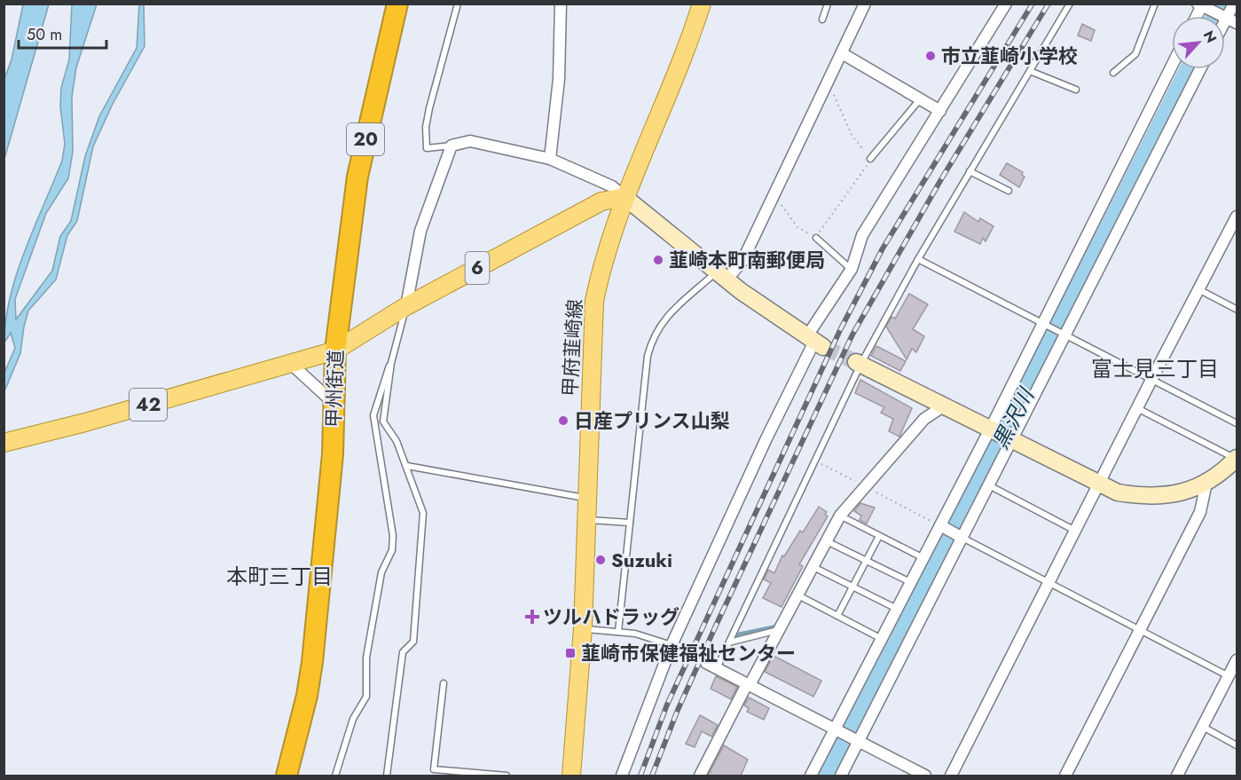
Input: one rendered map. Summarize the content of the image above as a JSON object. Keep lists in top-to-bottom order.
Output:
{
  "streets": {
    "highway": ["20", "甲州街道"],
    "main road": ["6", "甲府韮崎線", "42"]
  },
  "crossings": [
    ["6", "甲府韮崎線"],
    ["6", "甲州街道"],
    ["6", "42"],
    ["甲州街道", "42"]
  ],
  "districts": ["富士見三丁目", "本町三丁目"],
  "water": ["黒沢川"],
  "places": {
    "other": [
      "市立韮崎小学校",
      "韮崎本町南郵便局",
      "日産プリンス山梨",
      "Suzuki"
    ],
    "health": ["ツルハドラッグ"],
    "transit": ["韮崎市保健福祉センター"]
  },
  "scale_bar": "50 m",
  "north": "top right"
}
